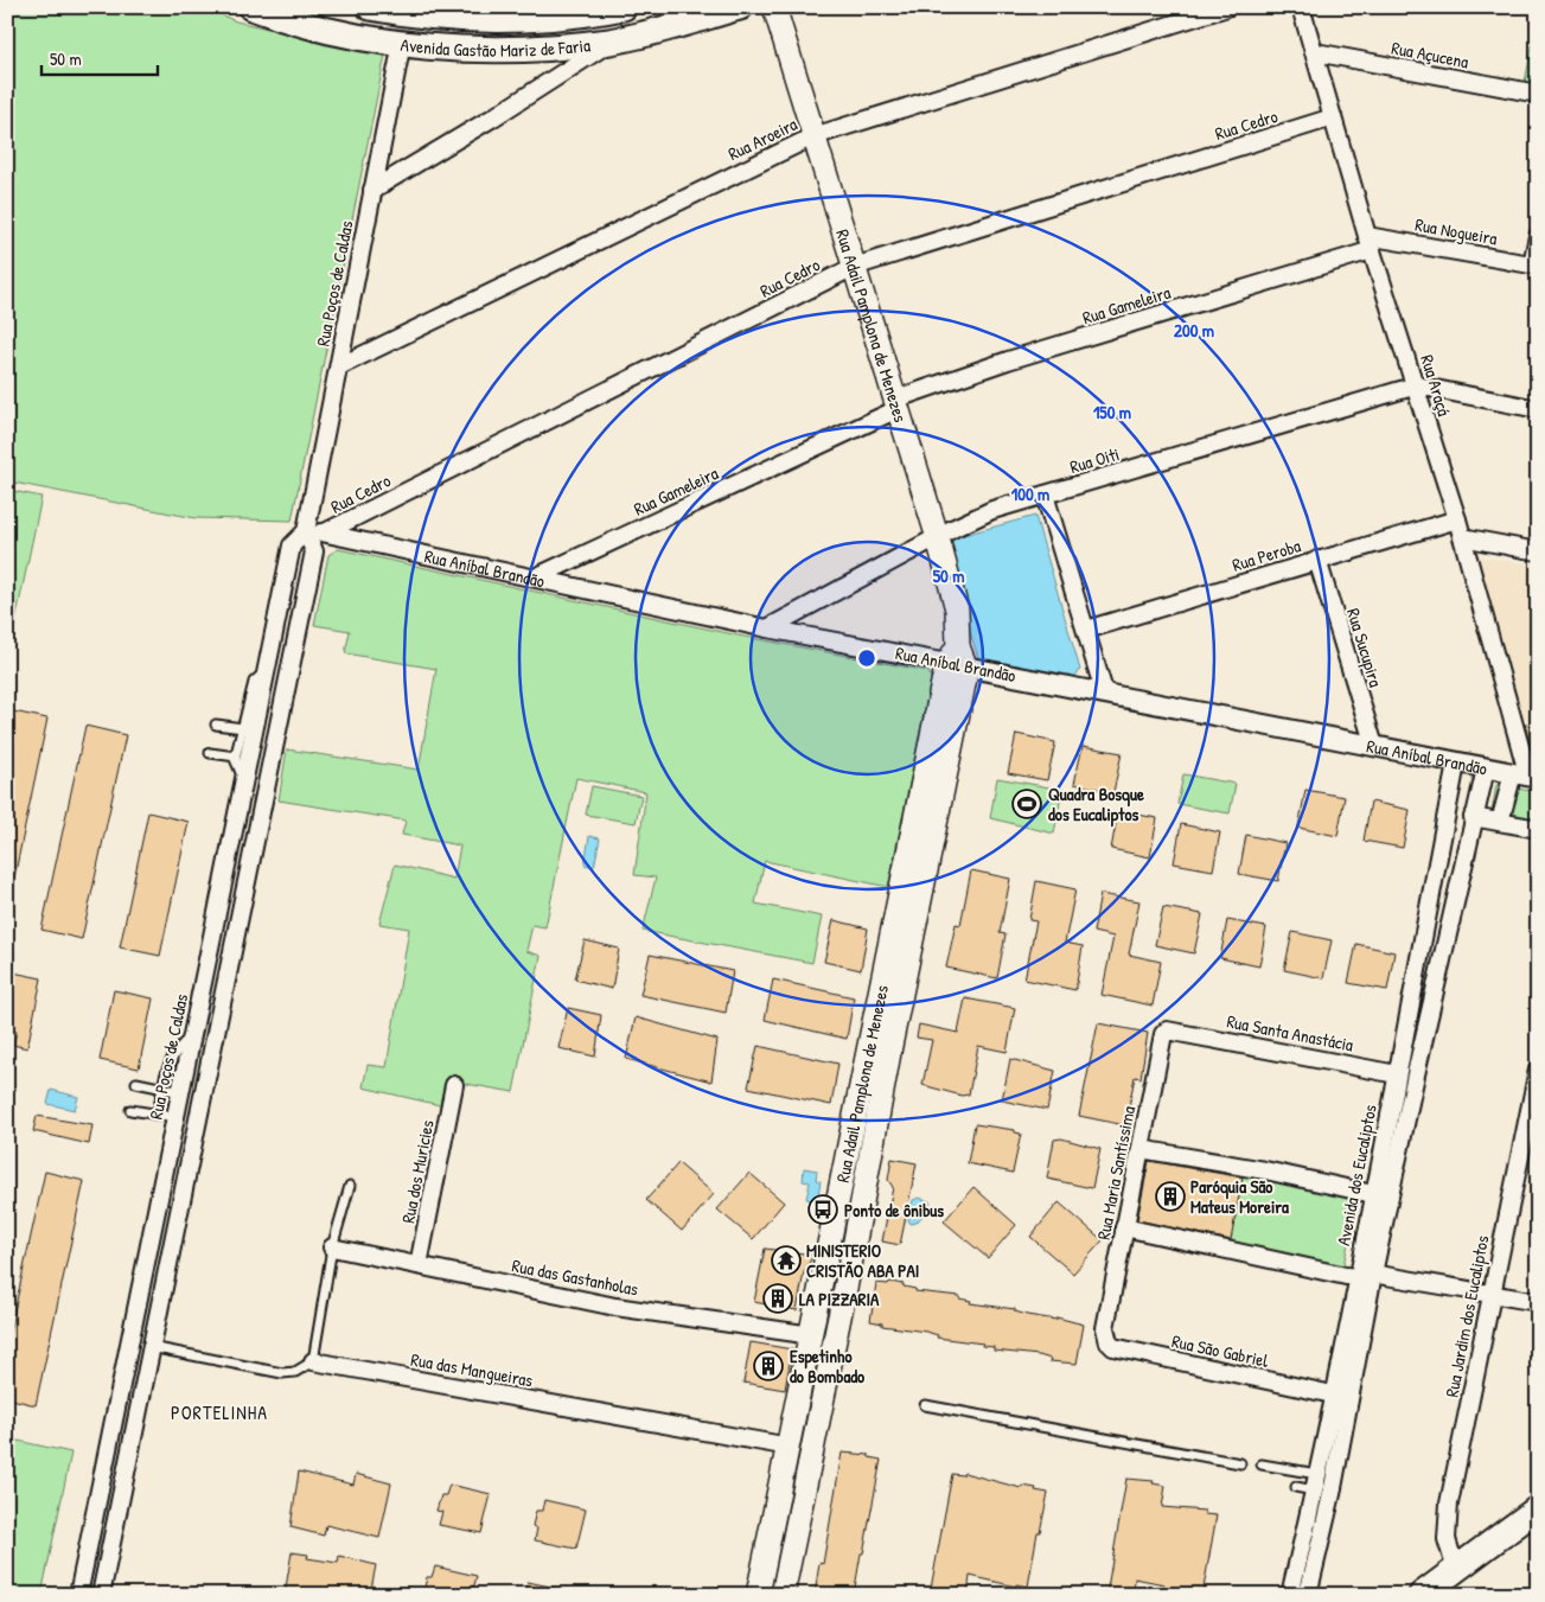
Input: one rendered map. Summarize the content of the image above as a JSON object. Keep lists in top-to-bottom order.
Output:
{
  "streets": {
    "main road": ["Avenida Gastão Mariz de Faria", "Rua Adail Pamplona de Menezes"],
    "street": [
      "Rua Açucena",
      "Rua Cedro",
      "Rua Aroeira",
      "Rua Nogueira",
      "Rua Poços de Caldas",
      "Rua Gameleira",
      "Rua Araçá",
      "Rua Oiti",
      "Rua Peroba",
      "Rua Aníbal Brandão",
      "Rua Sucupira",
      "Rua Santa Anastácia",
      "Rua dos Muricies",
      "Rua Maria Santíssima",
      "Avenida dos Eucaliptos",
      "Rua das Gastanholas",
      "Rua Jardim dos Eucaliptos",
      "Rua São Gabriel",
      "Rua das Mangueiras"
    ]
  },
  "crossings": [
    ["Avenida Gastão Mariz de Faria", "Rua Poços de Caldas"],
    ["Rua Açucena", "Rua Araçá"],
    ["Rua Cedro", "Rua Adail Pamplona de Menezes"],
    ["Rua Cedro", "Rua Araçá"],
    ["Rua Cedro", "Rua Aníbal Brandão"],
    ["Rua Aroeira", "Rua Poços de Caldas"],
    ["Rua Aroeira", "Rua Adail Pamplona de Menezes"],
    ["Rua Nogueira", "Rua Gameleira"],
    ["Rua Nogueira", "Rua Araçá"],
    ["Rua Poços de Caldas", "Rua Aníbal Brandão"],
    ["Rua Gameleira", "Rua Adail Pamplona de Menezes"],
    ["Rua Gameleira", "Rua Araçá"],
    ["Rua Gameleira", "Rua Aníbal Brandão"],
    ["Rua Adail Pamplona de Menezes", "Rua Oiti"],
    ["Rua Adail Pamplona de Menezes", "Rua Aníbal Brandão"],
    ["Rua Adail Pamplona de Menezes", "Rua das Gastanholas"],
    ["Rua Adail Pamplona de Menezes", "Rua das Mangueiras"],
    ["Rua Araçá", "Rua Oiti"],
    ["Rua Araçá", "Rua Peroba"],
    ["Rua Araçá", "Rua Aníbal Brandão"],
    ["Rua Oiti", "Rua Aníbal Brandão"],
    ["Rua Peroba", "Rua Sucupira"],
    ["Rua Aníbal Brandão", "Rua Sucupira"],
    ["Rua Aníbal Brandão", "Avenida dos Eucaliptos"],
    ["Rua Santa Anastácia", "Rua Maria Santíssima"],
    ["Rua Santa Anastácia", "Avenida dos Eucaliptos"],
    ["Rua dos Muricies", "Rua das Gastanholas"],
    ["Rua Maria Santíssima", "Rua São Gabriel"],
    ["Avenida dos Eucaliptos", "Rua São Gabriel"]
  ],
  "districts": ["PORTELINHA"],
  "places": {
    "sports": ["Quadra Bosque dos Eucaliptos"],
    "building": ["Paróquia São Mateus Moreira", "LA PIZZARIA", "Espetinho do Bombado"],
    "bus stop": ["Ponto de ônibus"],
    "temple": ["MINISTERIO CRISTÃO ABA PAI"]
  },
  "scale_bar": "50 m",
  "rings": [
    "200 m",
    "150 m",
    "100 m",
    "50 m"
  ]
}
